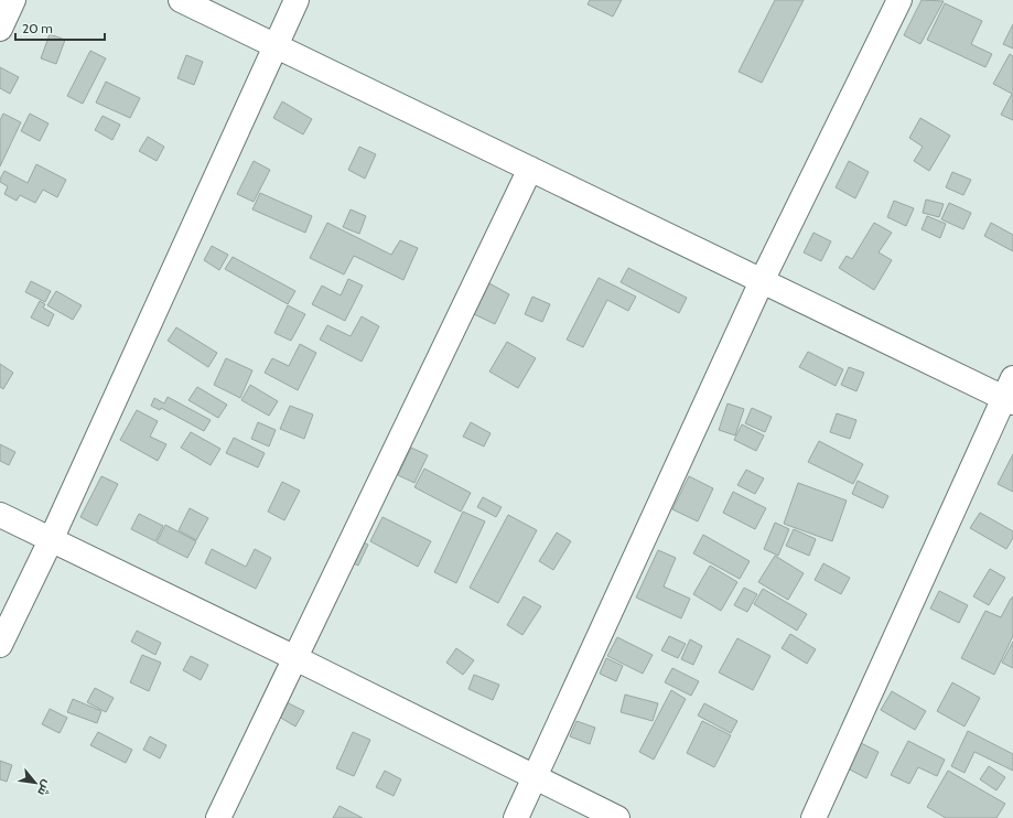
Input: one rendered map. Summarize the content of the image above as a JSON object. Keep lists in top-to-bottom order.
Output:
{
  "scale_bar": "20 m",
  "north": "bottom right"
}
